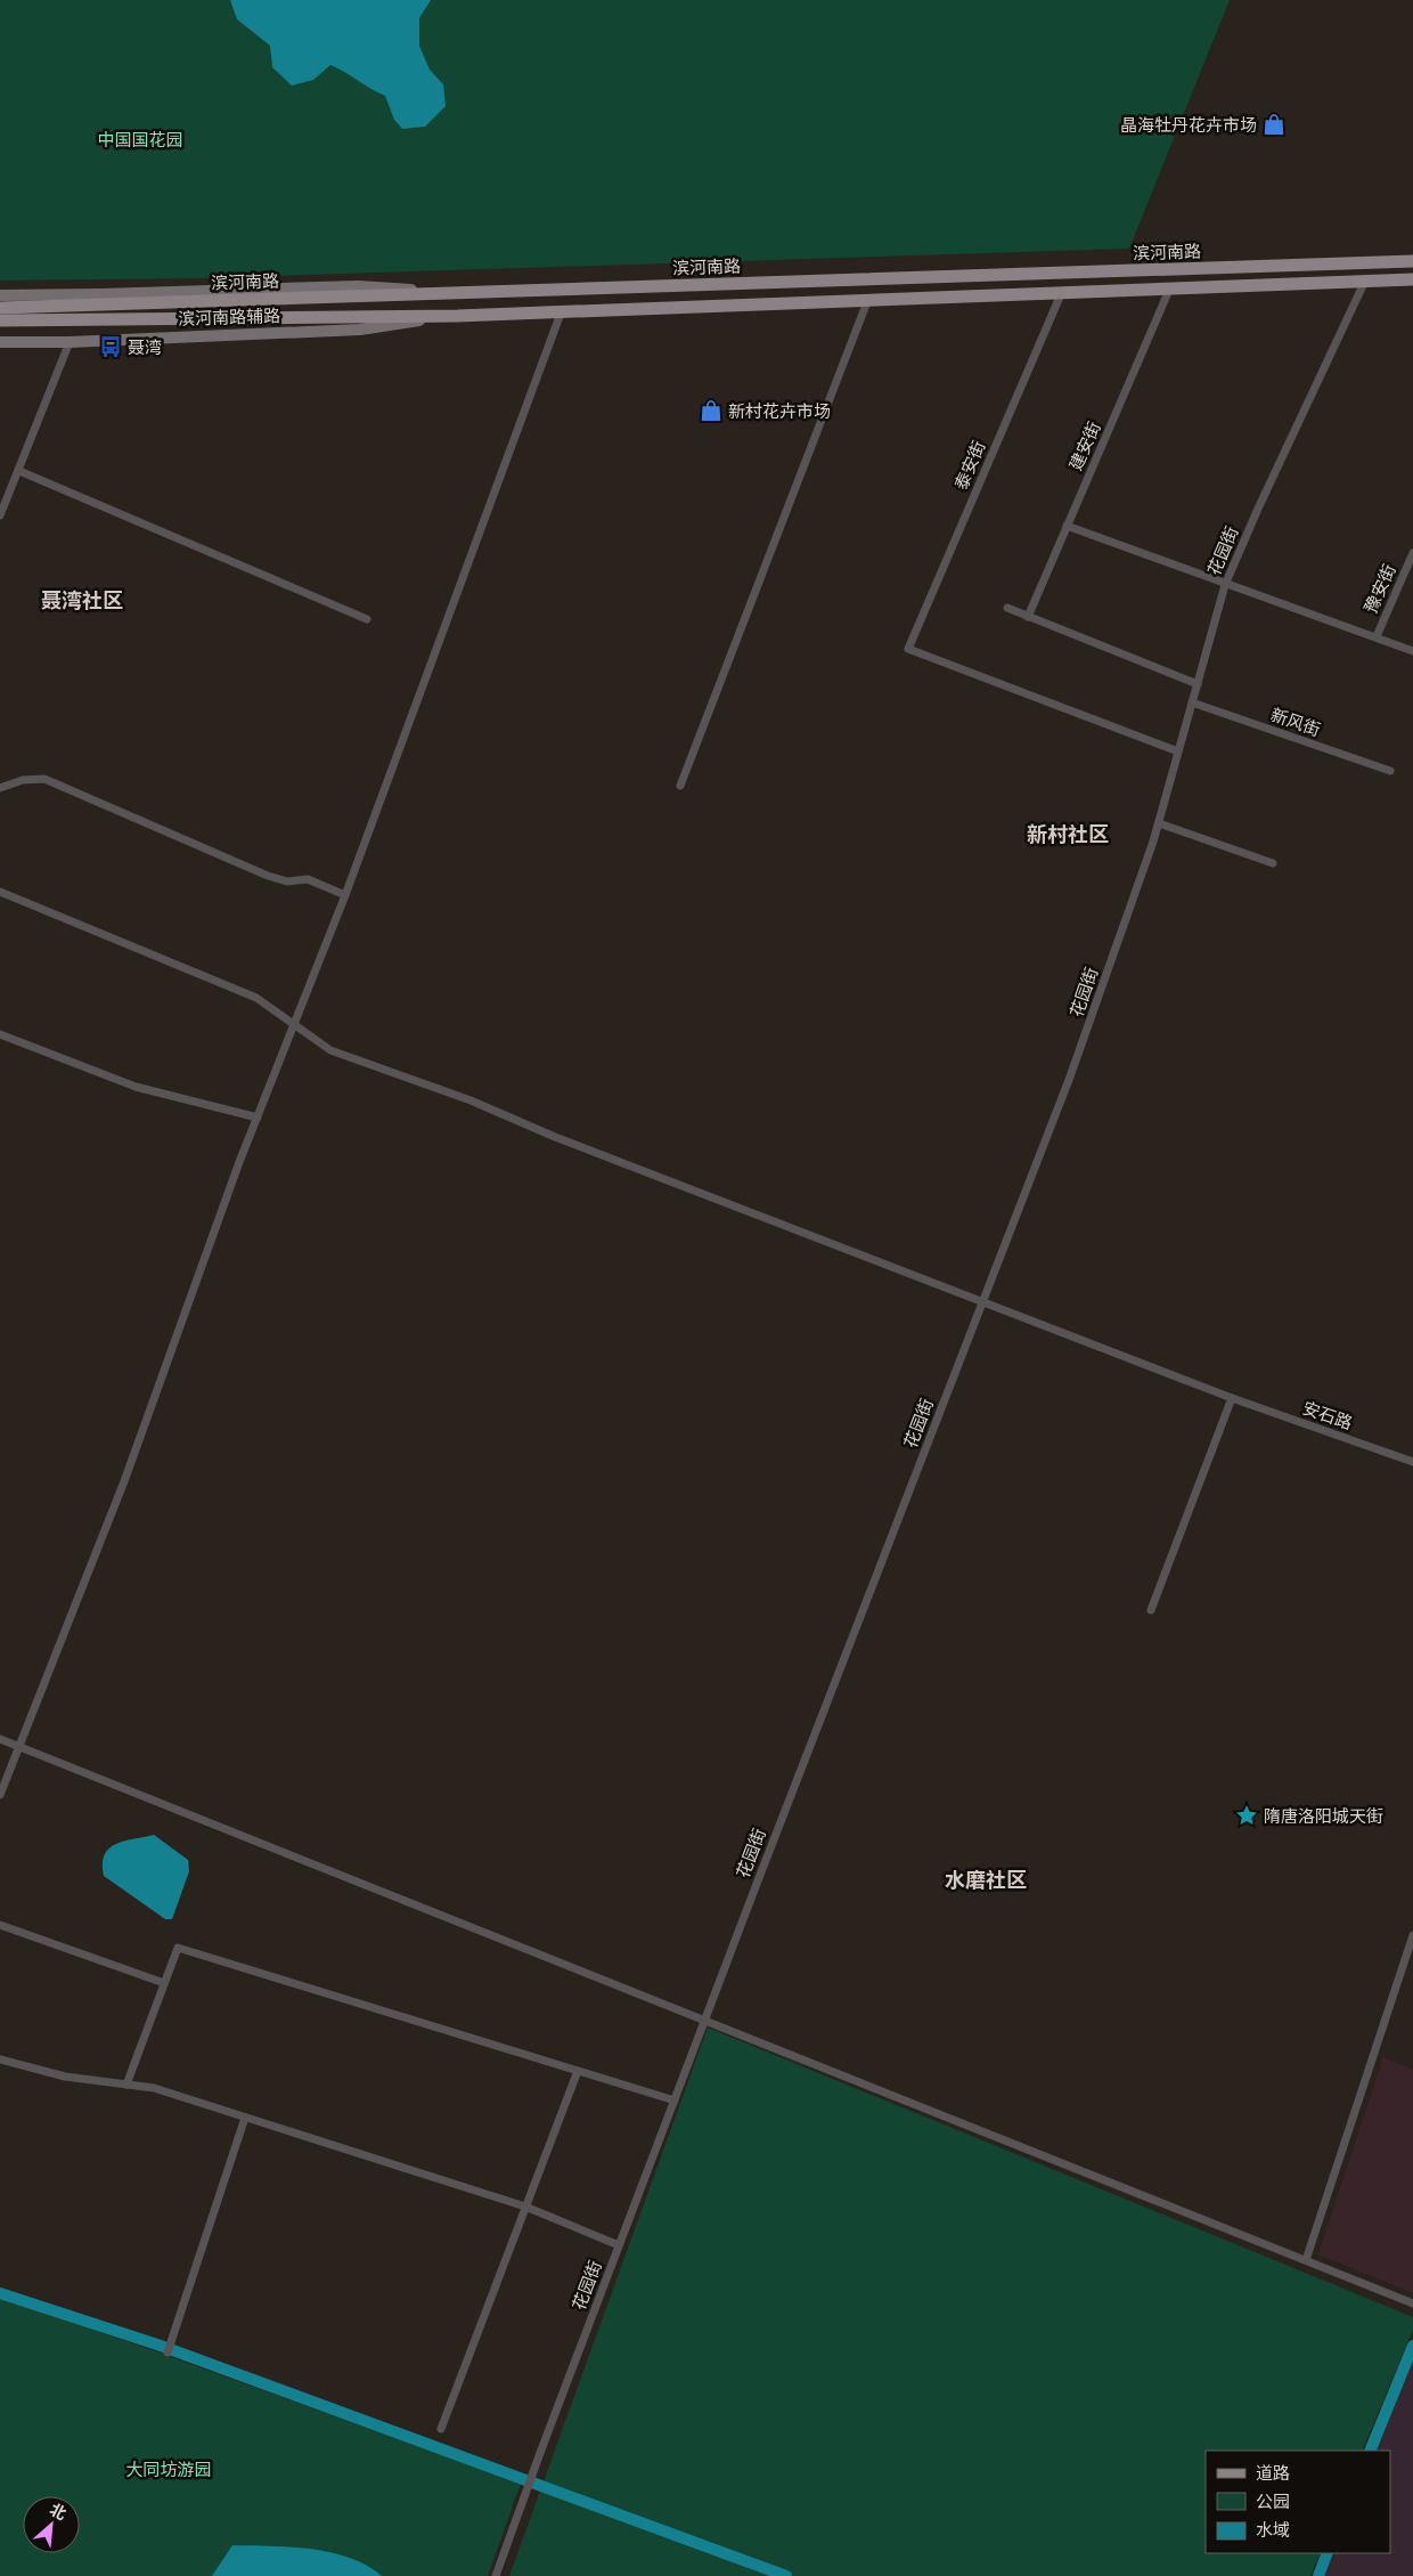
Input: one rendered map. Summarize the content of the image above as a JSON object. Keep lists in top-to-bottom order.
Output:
{
  "streets": {
    "main road": ["滨河南路", "滨河南路辅路"],
    "street": [
      "建安街",
      "泰安街",
      "花园街",
      "豫安街",
      "新风街",
      "安石路"
    ]
  },
  "crossings": [
    ["滨河南路", "滨河南路辅路"],
    ["滨河南路", "建安街"],
    ["滨河南路", "泰安街"],
    ["滨河南路", "花园街"],
    ["泰安街", "花园街"],
    ["花园街", "新风街"],
    ["花园街", "安石路"]
  ],
  "districts": ["聂湾社区", "新村社区", "水磨社区"],
  "parks": ["中国国花园", "大同坊游园"],
  "places": {
    "shop": ["晶海牡丹花卉市场", "新村花卉市场"],
    "bus stop": ["聂湾"],
    "place": ["隋唐洛阳城天街"]
  },
  "legend": ["道路", "公园", "水域"],
  "north": "top right"
}
